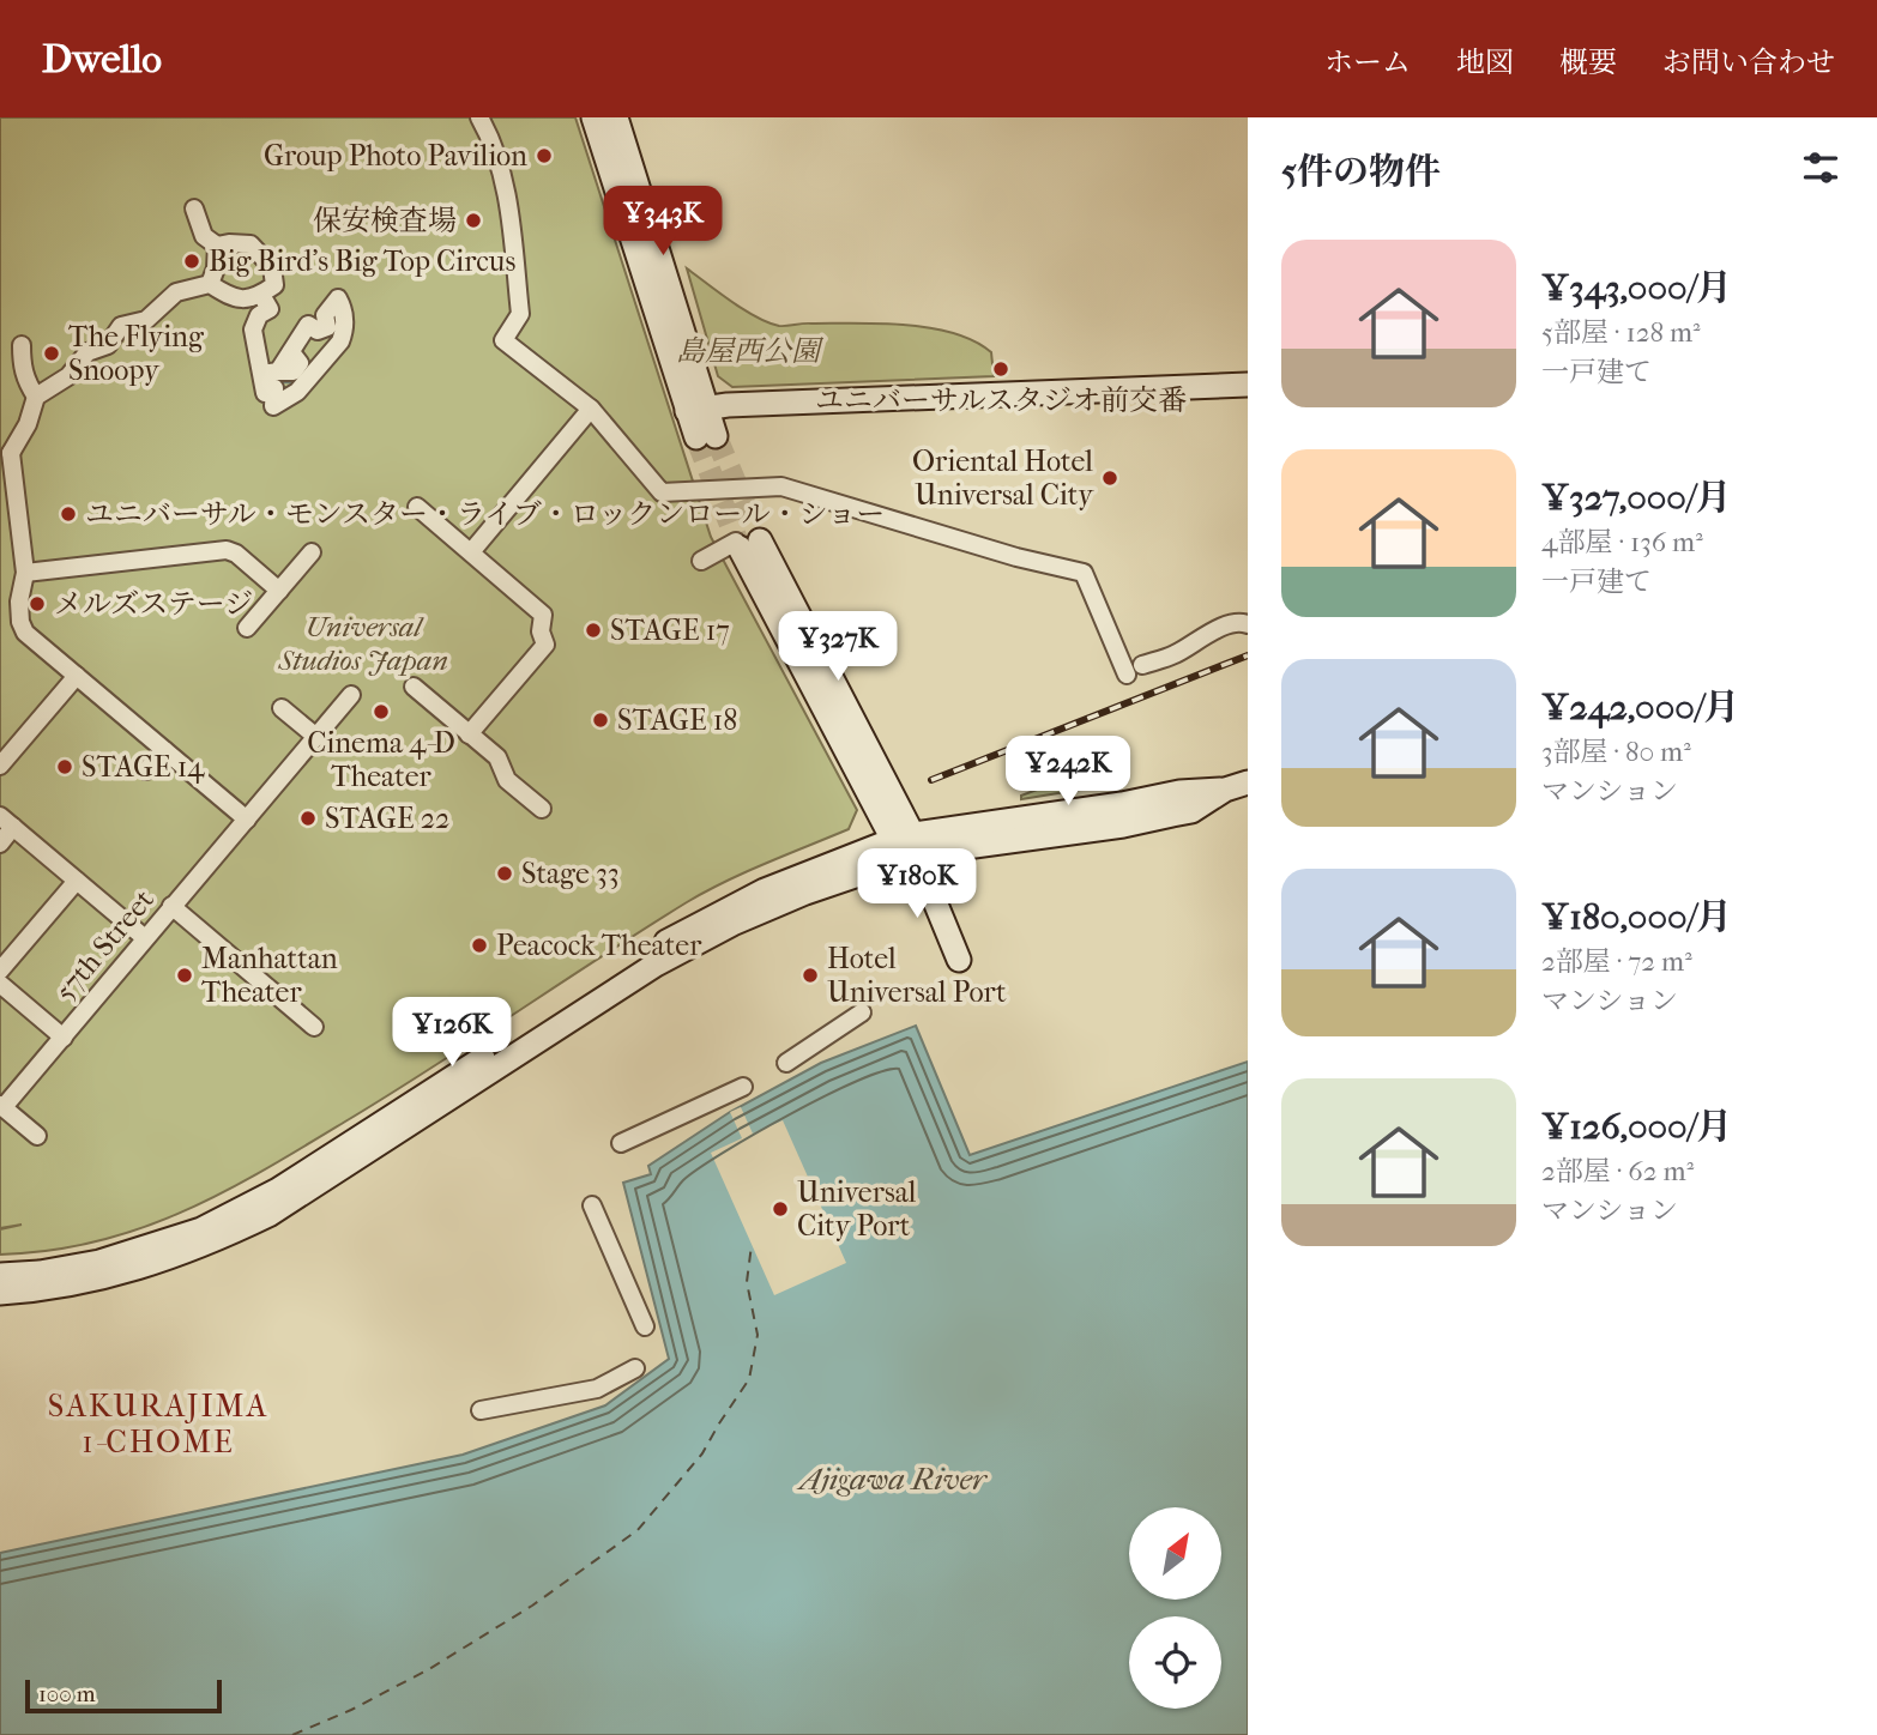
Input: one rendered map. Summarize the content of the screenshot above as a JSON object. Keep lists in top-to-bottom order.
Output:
{
  "streets": {
    "street": ["57th Street"]
  },
  "districts": ["SAKURAJIMA 1-CHOME"],
  "water": ["Ajigawa River"],
  "parks": ["島屋西公園", "Universal Studios Japan"],
  "places": [
    "Group Photo Pavilion",
    "保安検査場",
    "Big Bird's Big Top Circus",
    "The Flying Snoopy",
    "ユニバーサルスタジオ前交番",
    "Oriental Hotel Universal City",
    "ユニバーサル・モンスター・ライブ・ロックンロール・ショー",
    "メルズステージ",
    "STAGE 17",
    "Cinema 4-D Theater",
    "STAGE 18",
    "STAGE 14",
    "STAGE 22",
    "Stage 33",
    "Peacock Theater",
    "Manhattan Theater",
    "Hotel Universal Port",
    "Universal City Port"
  ],
  "scale_bar": "100 m",
  "north": "top right",
  "page": {
    "header": "Dwello",
    "nav": [
      "ホーム",
      "地図",
      "概要",
      "お問い合わせ"
    ],
    "heading": "5件の物件",
    "price": [
      "¥343K",
      "¥327K",
      "¥242K",
      "¥180K",
      "¥126K"
    ],
    "list": [
      {
        "name": "¥343,000/月",
        "note": "5部屋 · 128 m² · 一戸建て"
      },
      {
        "name": "¥327,000/月",
        "note": "4部屋 · 136 m² · 一戸建て"
      },
      {
        "name": "¥242,000/月",
        "note": "3部屋 · 80 m² · マンション"
      },
      {
        "name": "¥180,000/月",
        "note": "2部屋 · 72 m² · マンション"
      },
      {
        "name": "¥126,000/月",
        "note": "2部屋 · 62 m² · マンション"
      }
    ],
    "scale": "100 m"
  }
}
